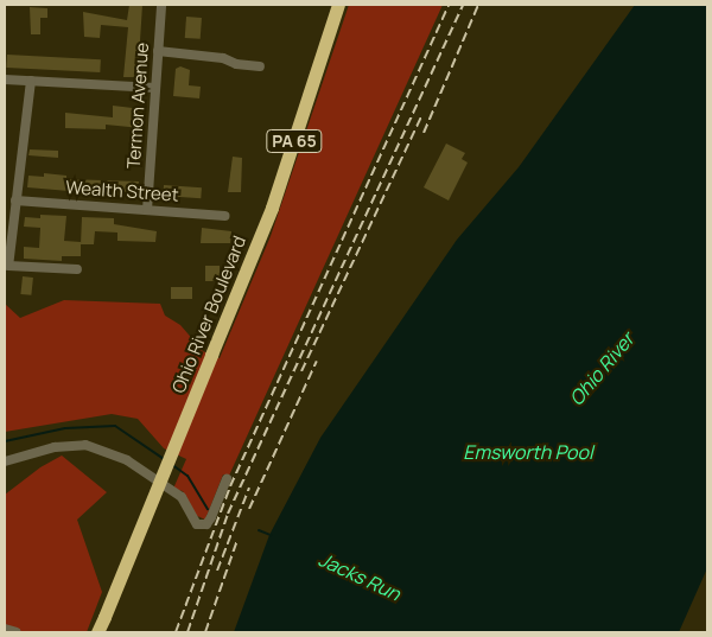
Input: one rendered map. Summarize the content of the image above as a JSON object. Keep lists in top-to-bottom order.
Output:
{
  "streets": {
    "highway": ["PA 65", "Ohio River Boulevard"],
    "street": ["Termon Avenue", "Wealth Street"]
  },
  "crossings": [
    ["Termon Avenue", "Wealth Street"]
  ],
  "water": ["Ohio River", "Emsworth Pool", "Jacks Run"]
}
